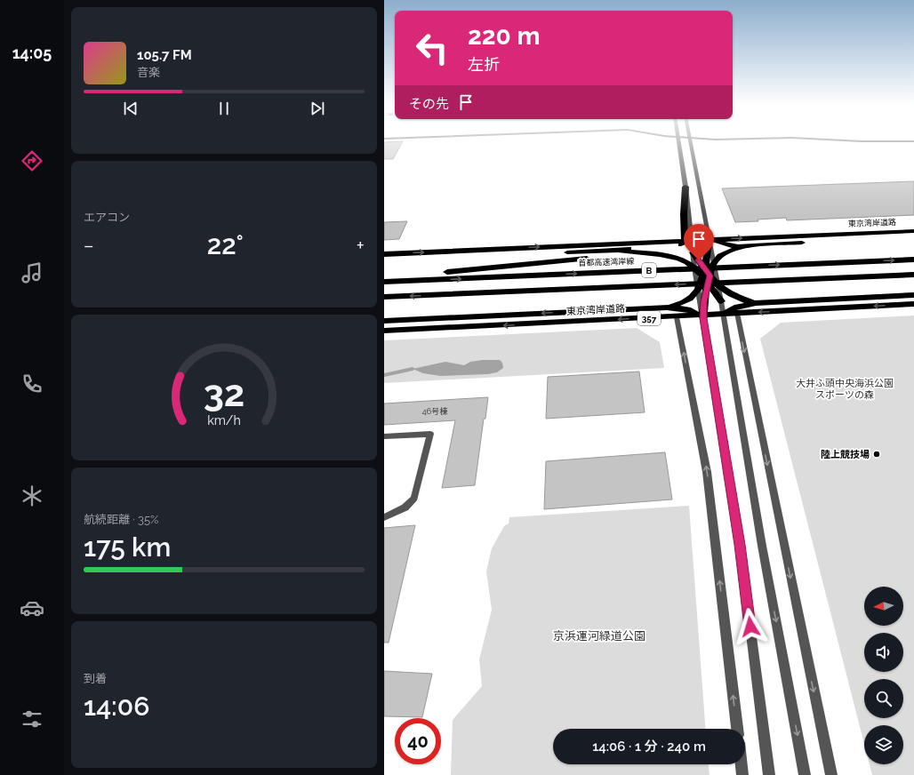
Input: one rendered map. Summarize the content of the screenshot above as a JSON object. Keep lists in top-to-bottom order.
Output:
{
  "streets": {
    "highway": [
      "東京湾岸道路",
      "首都高速湾岸線",
      "B",
      "357"
    ]
  },
  "parks": ["大井ふ頭中央海浜公園 スポーツの森", "京浜運河緑道公園"],
  "places": ["陸上競技場"],
  "house_numbers": ["46号棟"],
  "north": "left",
  "page": {
    "tabs": "14:05",
    "turn": ["220 m", "左折"],
    "song": ["105.7 FM", "音楽"],
    "then": "その先",
    "tile": [
      "エアコン",
      ["航続距離 · 35%", "175 km"],
      ["到着", "14:06"]
    ],
    "heat": ["−", "22°", "+"],
    "limit": "40",
    "trip": "14:06 · 1 分 · 240 m",
    "gauge": ["32", "km/h"]
  }
}
